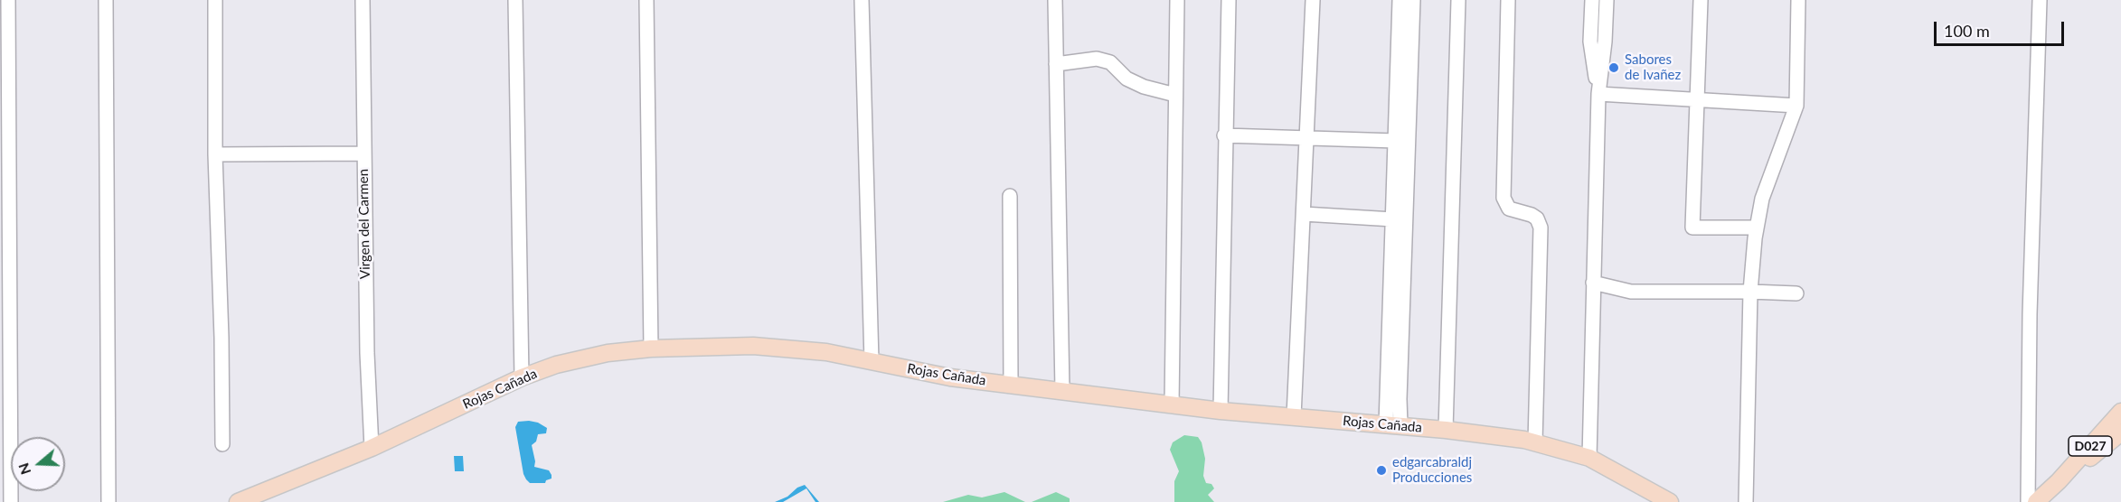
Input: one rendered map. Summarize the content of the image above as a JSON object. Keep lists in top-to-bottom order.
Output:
{
  "streets": {
    "main road": ["Rojas Cañada", "D027"],
    "street": ["Virgen del Carmen"]
  },
  "crossings": [
    ["Virgen del Carmen", "Rojas Cañada"]
  ],
  "places": ["Sabores de Ivañez", "edgarcabraldj Producciones"],
  "scale_bar": "100 m",
  "north": "left"
}
